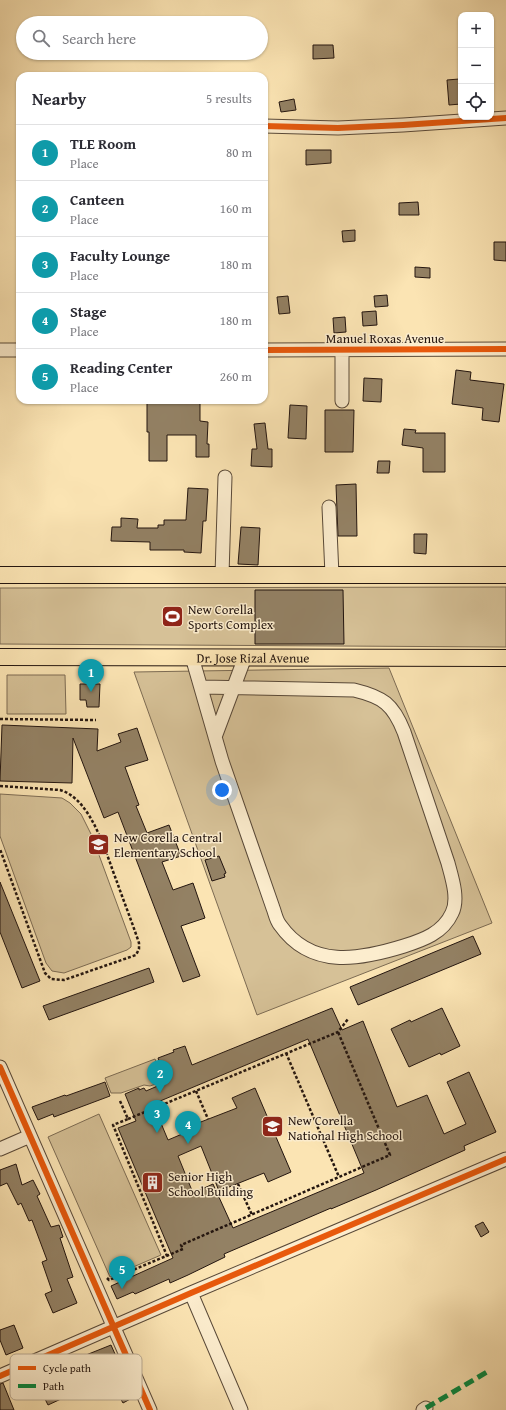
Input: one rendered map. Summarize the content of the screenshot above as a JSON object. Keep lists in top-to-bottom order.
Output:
{
  "streets": {
    "main road": ["Dr. Jose Rizal Avenue"],
    "street": ["Manuel Roxas Avenue"]
  },
  "places": {
    "sports": ["New Corella Sports Complex"],
    "school or university": ["New Corella Central Elementary School", "New Corella National High School"],
    "building": ["Senior High School Building"]
  },
  "legend": ["Cycle path", "Path"],
  "page": {
    "map_buttons": ["+", "−"],
    "search": "Search here",
    "heading": ["Nearby", "5 results"],
    "list": [
      {
        "mark": "1",
        "name": "TLE Room",
        "note": "Place",
        "value": "80 m"
      },
      {
        "mark": "2",
        "name": "Canteen",
        "note": "Place",
        "value": "160 m"
      },
      {
        "mark": "3",
        "name": "Faculty Lounge",
        "note": "Place",
        "value": "180 m"
      },
      {
        "mark": "4",
        "name": "Stage",
        "note": "Place",
        "value": "180 m"
      },
      {
        "mark": "5",
        "name": "Reading Center",
        "note": "Place",
        "value": "260 m"
      }
    ],
    "pins": [
      "1",
      "2",
      "3",
      "4",
      "5"
    ]
  }
}
